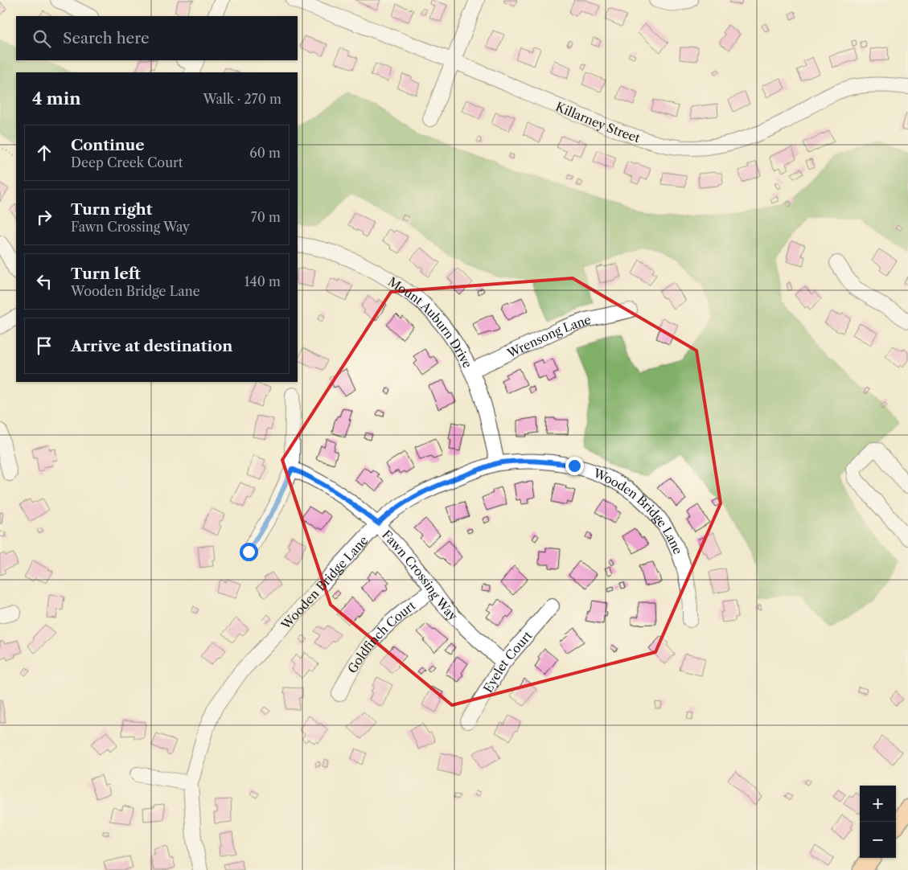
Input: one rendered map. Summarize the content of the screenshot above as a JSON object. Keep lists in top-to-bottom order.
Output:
{
  "streets": {
    "street": [
      "Killarney Street",
      "Mount Auburn Drive",
      "Wrensong Lane",
      "Wooden Bridge Lane",
      "Fawn Crossing Way",
      "Goldfinch Court",
      "Eyelet Court"
    ]
  },
  "crossings": [
    ["Mount Auburn Drive", "Wrensong Lane"],
    ["Mount Auburn Drive", "Wooden Bridge Lane"],
    ["Wooden Bridge Lane", "Fawn Crossing Way"],
    ["Fawn Crossing Way", "Goldfinch Court"],
    ["Fawn Crossing Way", "Eyelet Court"]
  ],
  "page": {
    "search": "Search here",
    "heading": ["4 min", "Walk · 270 m"],
    "list": [
      ["Continue", "Deep Creek Court", "60 m"],
      ["Turn right", "Fawn Crossing Way", "70 m"],
      ["Turn left", "Wooden Bridge Lane", "140 m"],
      "Arrive at destination"
    ],
    "map_buttons": ["+", "−"]
  }
}
